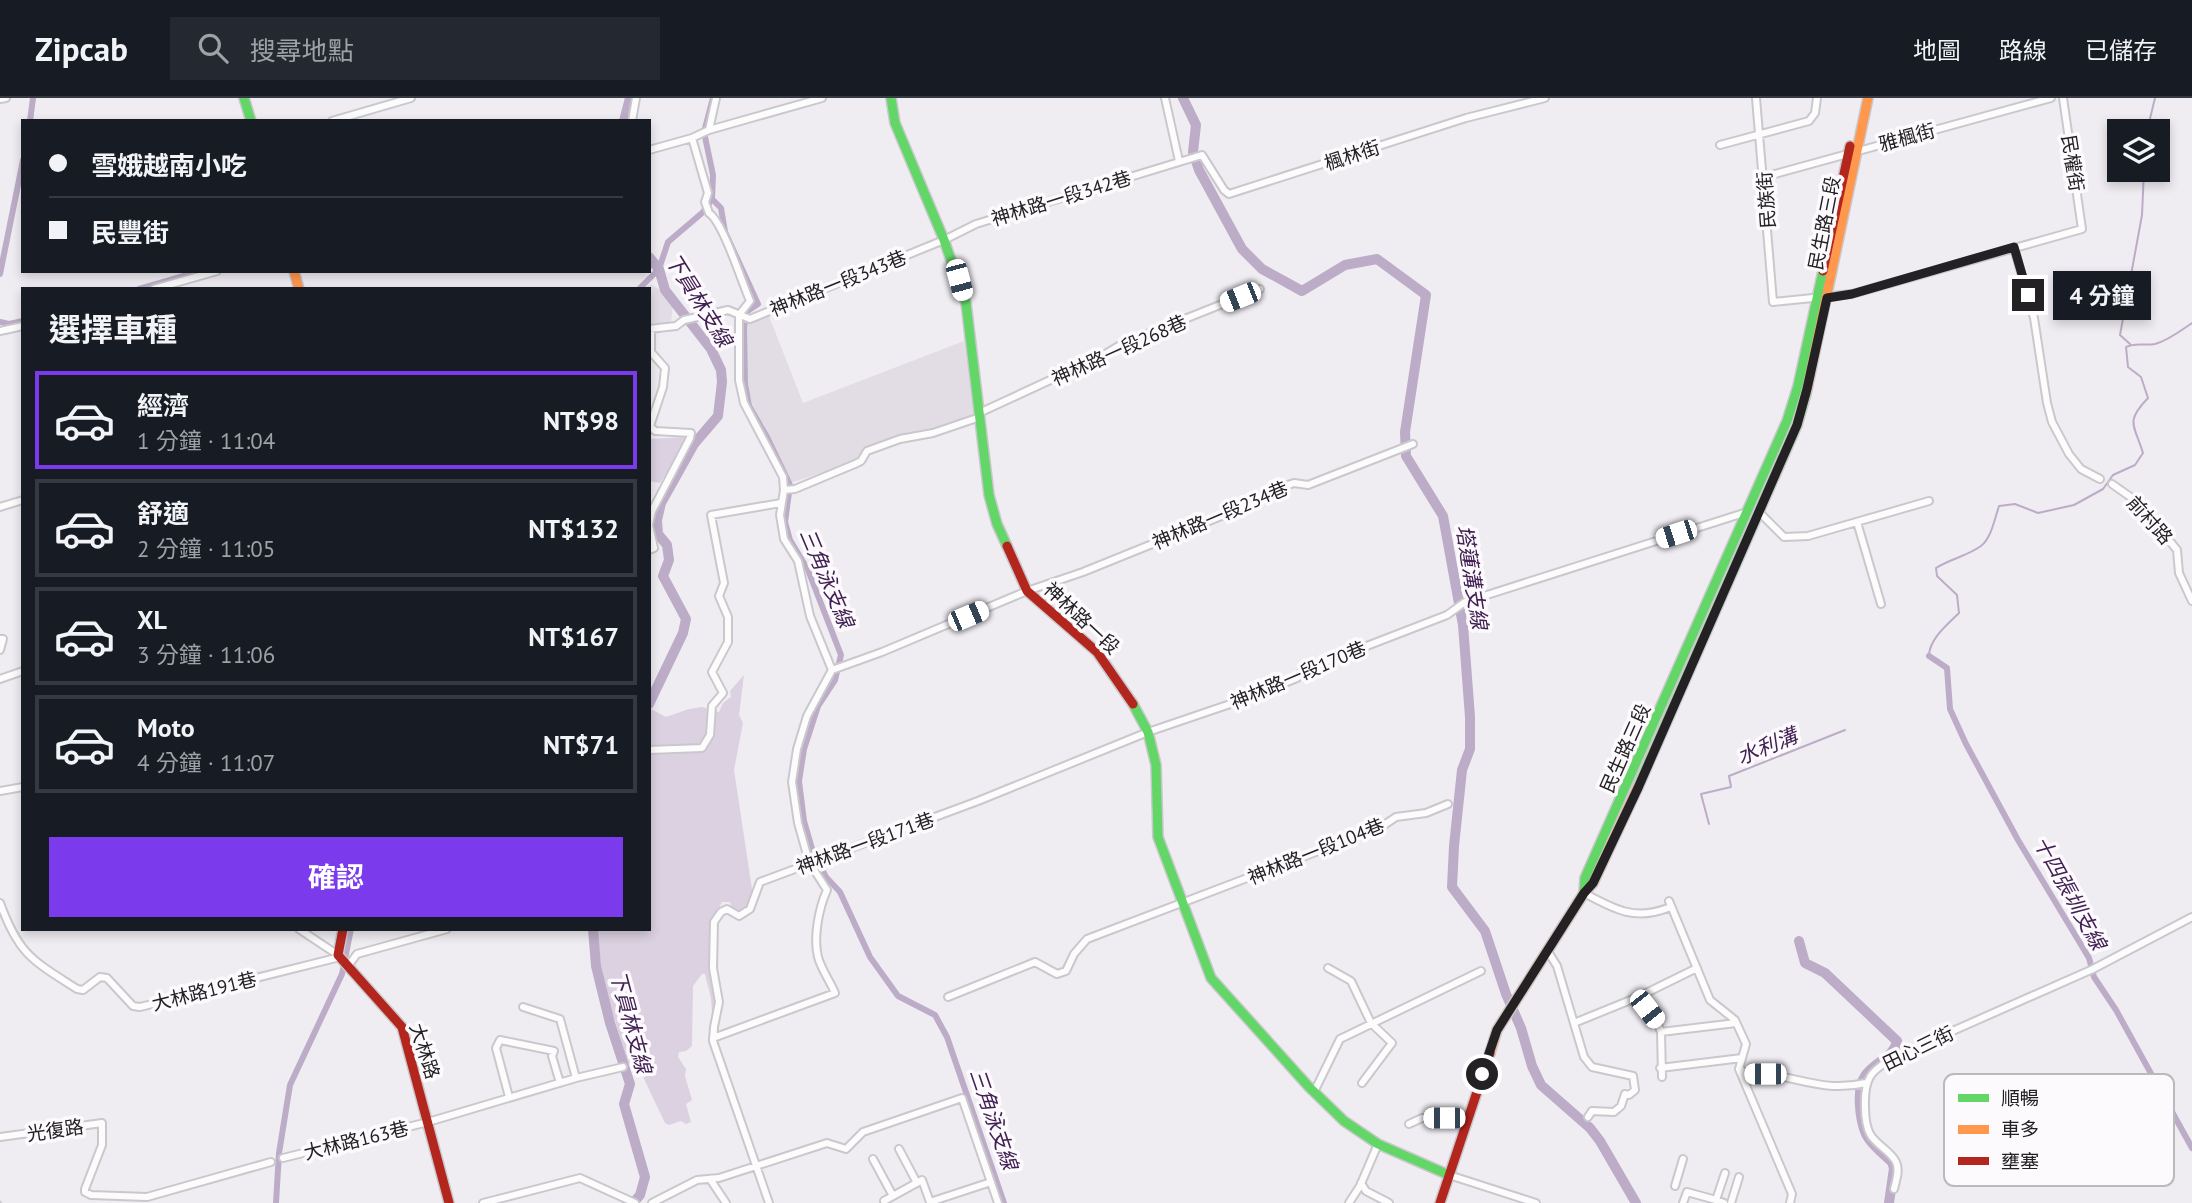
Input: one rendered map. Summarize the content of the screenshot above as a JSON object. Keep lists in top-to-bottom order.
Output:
{
  "streets": {
    "main road": ["民生路三段", "神林路一段", "大林路"],
    "street": [
      "雅楓街",
      "楓林街",
      "民權街",
      "神林路一段342巷",
      "民族街",
      "神林路一段343巷",
      "神林路一段268巷",
      "神林路一段234巷",
      "前村路",
      "神林路一段170巷",
      "神林路一段171巷",
      "神林路一段104巷",
      "大林路191巷",
      "田心三街",
      "光復路",
      "大林路163巷"
    ]
  },
  "crossings": [
    ["雅楓街", "民族街"],
    ["雅楓街", "民生路三段"],
    ["楓林街", "神林路一段342巷"],
    ["神林路一段342巷", "神林路一段343巷"],
    ["神林路一段342巷", "神林路一段"],
    ["民族街", "民生路三段"],
    ["民生路三段", "神林路一段"],
    ["民生路三段", "神林路一段170巷"],
    ["神林路一段343巷", "神林路一段"],
    ["神林路一段268巷", "神林路一段"],
    ["神林路一段234巷", "神林路一段"],
    ["神林路一段", "神林路一段170巷"],
    ["神林路一段", "神林路一段171巷"],
    ["神林路一段", "神林路一段104巷"],
    ["神林路一段170巷", "神林路一段171巷"],
    ["大林路191巷", "大林路"],
    ["大林路", "大林路163巷"]
  ],
  "water": [
    "下員林支線",
    "塔蓮溝支線",
    "三角泳支線",
    "水利溝",
    "十四張圳支線"
  ],
  "legend": ["順暢", "車多", "壅塞"],
  "page": {
    "header": "Zipcab",
    "search": "搜尋地點",
    "nav": ["地圖", "路線", "已儲存"],
    "banner": ["雪娥越南小吃", "民豐街"],
    "bubble": "4 分鐘",
    "heading": "選擇車種",
    "list": [
      {
        "name": "經濟",
        "note": "1 分鐘 · 11:04",
        "value": "NT$98"
      },
      {
        "name": "舒適",
        "note": "2 分鐘 · 11:05",
        "value": "NT$132"
      },
      {
        "name": "XL",
        "note": "3 分鐘 · 11:06",
        "value": "NT$167"
      },
      {
        "name": "Moto",
        "note": "4 分鐘 · 11:07",
        "value": "NT$71"
      }
    ],
    "buttons": "確認"
  }
}
